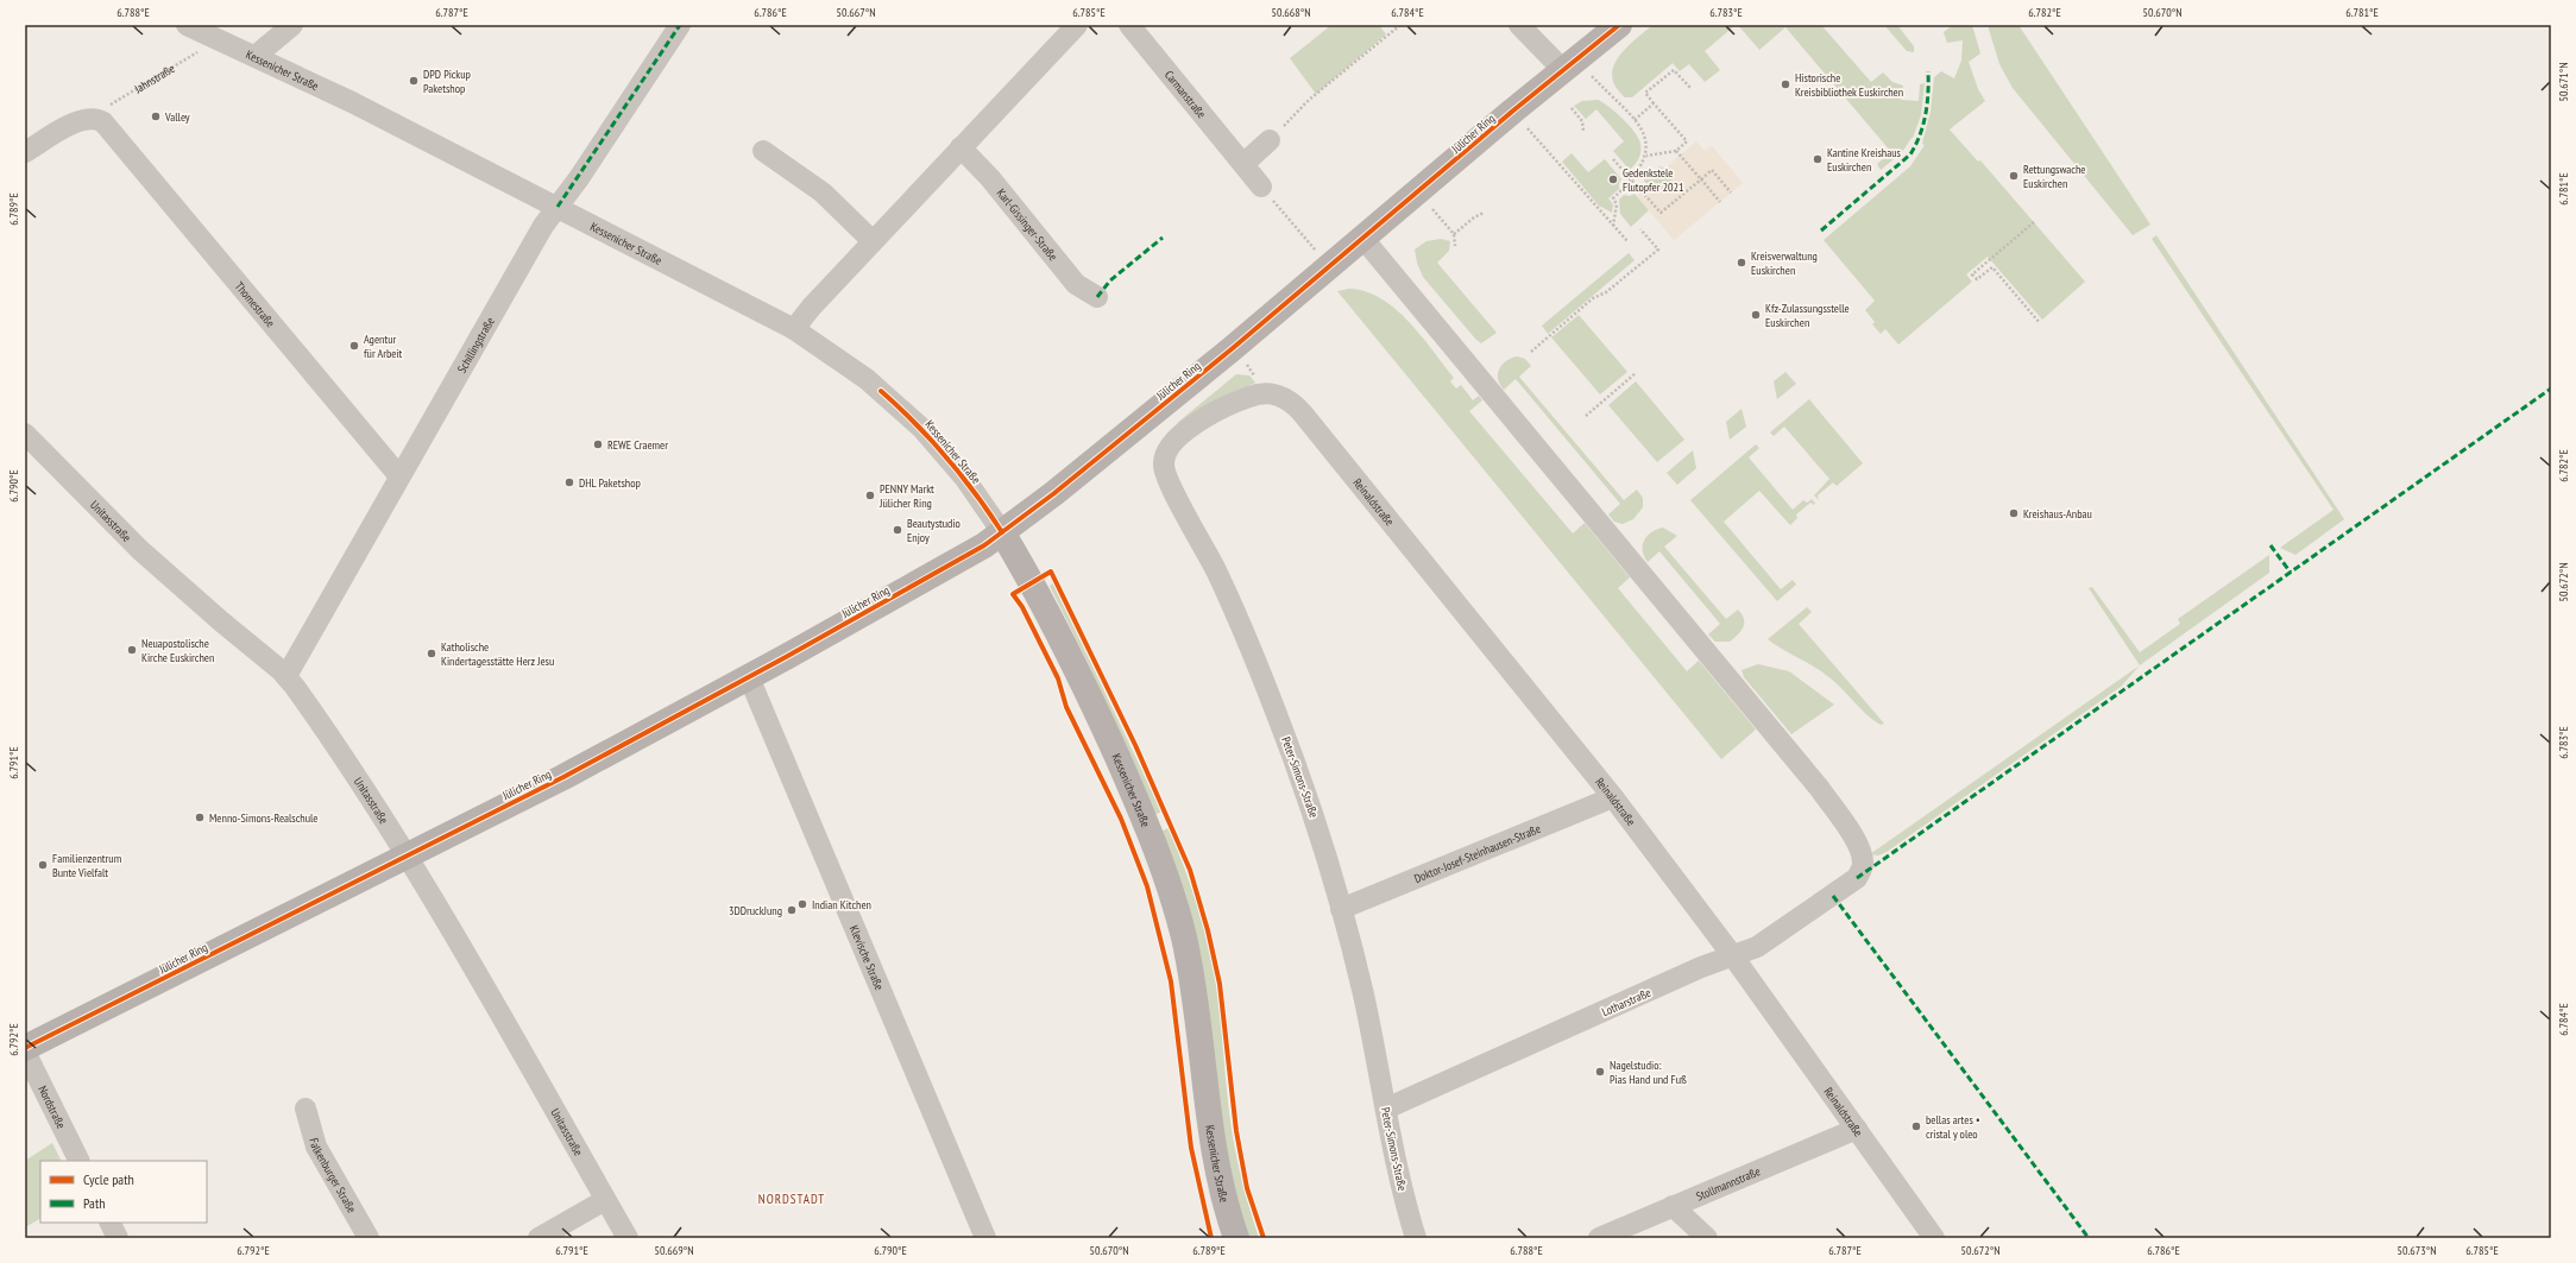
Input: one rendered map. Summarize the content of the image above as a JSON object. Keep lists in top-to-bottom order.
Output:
{
  "streets": {
    "main road": ["Kessenicher Straße", "Jülicher Ring"],
    "street": [
      "Carmanstraße",
      "Karl-Gissinger-Straße",
      "Thomestraße",
      "Schillingstraße",
      "Reinaldstraße",
      "Unitasstraße",
      "Peter-Simons-Straße",
      "Doktor-Josef-Steinhausen-Straße",
      "Klevische Straße",
      "Lotharstraße",
      "Nordstraße",
      "Falkenburger Straße",
      "Stollmannstraße"
    ],
    "path": ["Jahnstraße"]
  },
  "crossings": [
    ["Kessenicher Straße", "Jahnstraße"],
    ["Kessenicher Straße", "Jülicher Ring"],
    ["Kessenicher Straße", "Schillingstraße"],
    ["Jahnstraße", "Thomestraße"],
    ["Jülicher Ring", "Unitasstraße"],
    ["Jülicher Ring", "Klevische Straße"],
    ["Jülicher Ring", "Lotharstraße"],
    ["Jülicher Ring", "Nordstraße"],
    ["Thomestraße", "Schillingstraße"],
    ["Schillingstraße", "Unitasstraße"],
    ["Reinaldstraße", "Peter-Simons-Straße"],
    ["Reinaldstraße", "Doktor-Josef-Steinhausen-Straße"],
    ["Reinaldstraße", "Lotharstraße"],
    ["Reinaldstraße", "Stollmannstraße"],
    ["Peter-Simons-Straße", "Doktor-Josef-Steinhausen-Straße"],
    ["Peter-Simons-Straße", "Lotharstraße"]
  ],
  "districts": ["NORDSTADT"],
  "places": [
    "DPD Pickup Paketshop",
    "Historische Kreisbibliothek Euskirchen",
    "Valley",
    "Kantine Kreishaus Euskirchen",
    "Rettungswache Euskirchen",
    "Gedenkstele Flutopfer 2021",
    "Kreisverwaltung Euskirchen",
    "Kfz-Zulassungsstelle Euskirchen",
    "Agentur für Arbeit",
    "REWE Craemer",
    "DHL Paketshop",
    "PENNY Markt Jülicher Ring",
    "Kreishaus-Anbau",
    "Beautystudio Enjoy",
    "Neuapostolische Kirche Euskirchen",
    "Katholische Kindertagesstätte Herz Jesu",
    "Menno-Simons-Realschule",
    "Familienzentrum Bunte Vielfalt",
    "Indian Kitchen",
    "3DDruckJung",
    "Nagelstudio: Pias Hand und Fuß",
    "bellas artes • cristal y oleo"
  ],
  "legend": ["Cycle path", "Path"],
  "coordinates": [
    "6.788°E",
    "6.787°E",
    "6.786°E",
    "50.667°N",
    "6.785°E",
    "50.668°N",
    "6.784°E",
    "6.783°E",
    "6.782°E",
    "50.670°N",
    "6.781°E",
    "50.671°N",
    "6.789°E",
    "6.790°E",
    "50.672°N",
    "6.791°E",
    "6.792°E",
    "50.669°N",
    "50.673°N"
  ]
}
